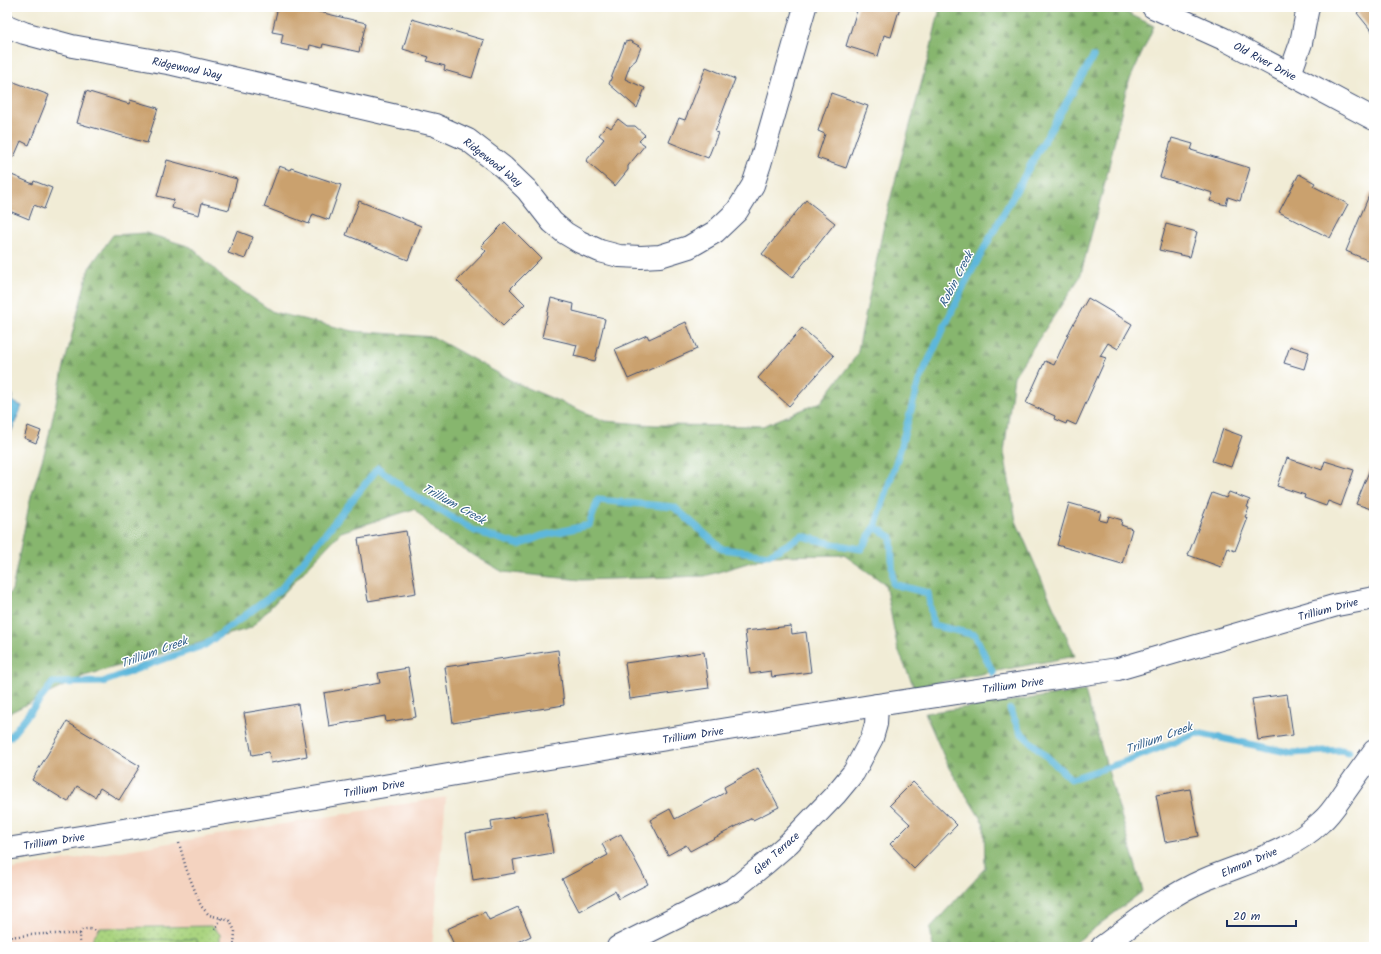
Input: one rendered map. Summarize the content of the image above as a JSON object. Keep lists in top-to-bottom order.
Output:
{
  "streets": {
    "street": [
      "Old River Drive",
      "Ridgewood Way",
      "Trillium Drive",
      "Glen Terrace",
      "Elmran Drive"
    ]
  },
  "crossings": [
    ["Trillium Drive", "Glen Terrace"]
  ],
  "water": ["Robin Creek", "Trillium Creek"],
  "scale_bar": "20 m"
}
